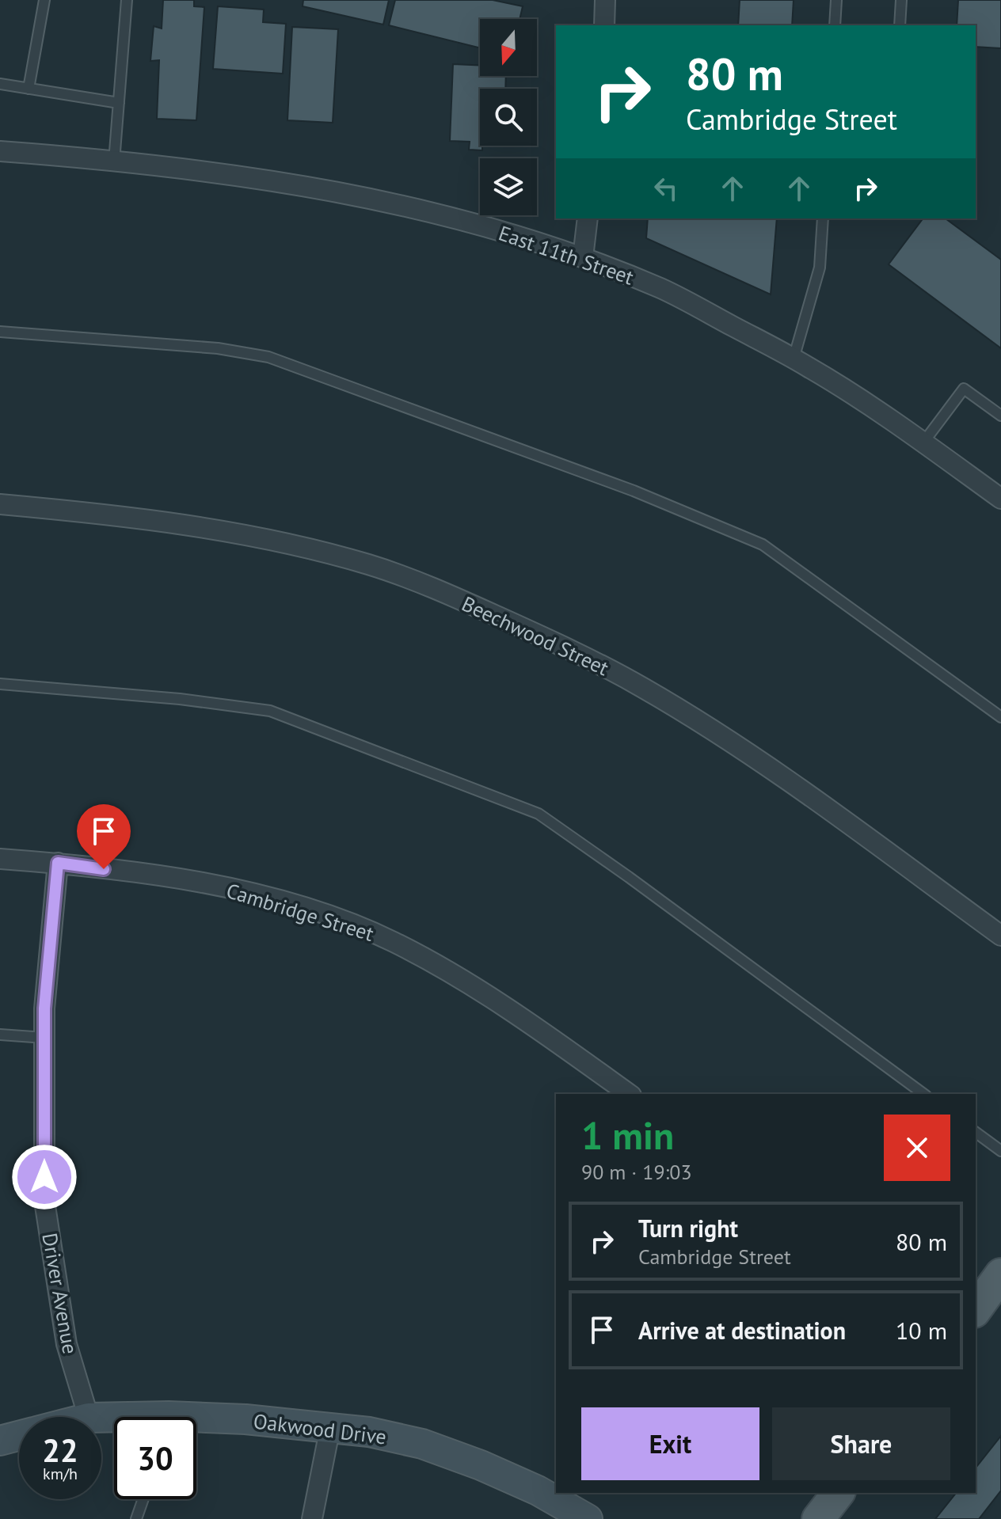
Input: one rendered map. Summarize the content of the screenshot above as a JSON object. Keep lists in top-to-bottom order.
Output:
{
  "streets": {
    "street": [
      "East 11th Street",
      "Beechwood Street",
      "Cambridge Street",
      "Driver Avenue",
      "Oakwood Drive"
    ]
  },
  "crossings": [
    ["Cambridge Street", "Driver Avenue"]
  ],
  "north": "bottom",
  "page": {
    "turn": ["80 m", "Cambridge Street"],
    "heading": ["1 min", "90 m · 19:03"],
    "list": [
      {
        "name": "Turn right",
        "note": "Cambridge Street",
        "value": "80 m"
      },
      {
        "name": "Arrive at destination",
        "value": "10 m"
      }
    ],
    "buttons": ["Exit", "Share"],
    "speed": "22 km/h",
    "limit": "30"
  }
}
